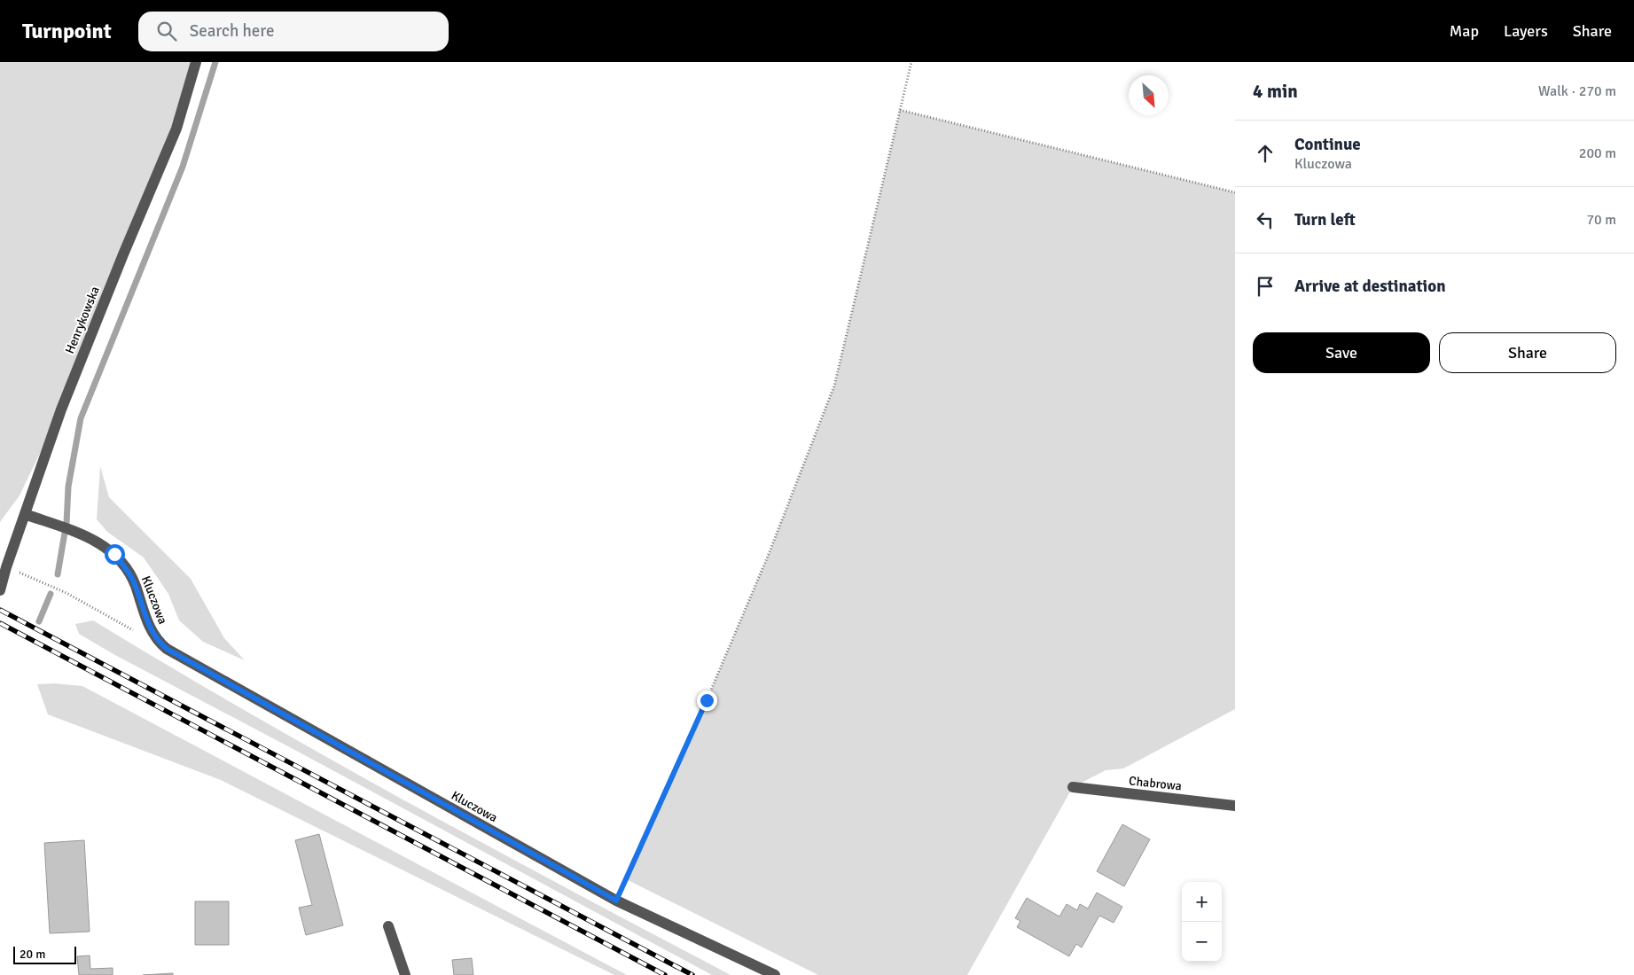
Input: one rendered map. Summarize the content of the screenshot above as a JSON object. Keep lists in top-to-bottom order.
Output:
{
  "streets": {
    "street": ["Henrykowska", "Kluczowa", "Chabrowa"]
  },
  "crossings": [
    ["Henrykowska", "Kluczowa"]
  ],
  "scale_bar": "20 m",
  "north": "bottom right",
  "page": {
    "header": "Turnpoint",
    "search": "Search here",
    "nav": ["Map", "Layers", "Share"],
    "heading": ["4 min", "Walk · 270 m"],
    "list": [
      ["Continue", "Kluczowa", "200 m"],
      ["Turn left", "70 m"],
      "Arrive at destination"
    ],
    "buttons": ["Save", "Share"],
    "map_buttons": ["+", "−"],
    "scale": "20 m"
  }
}
